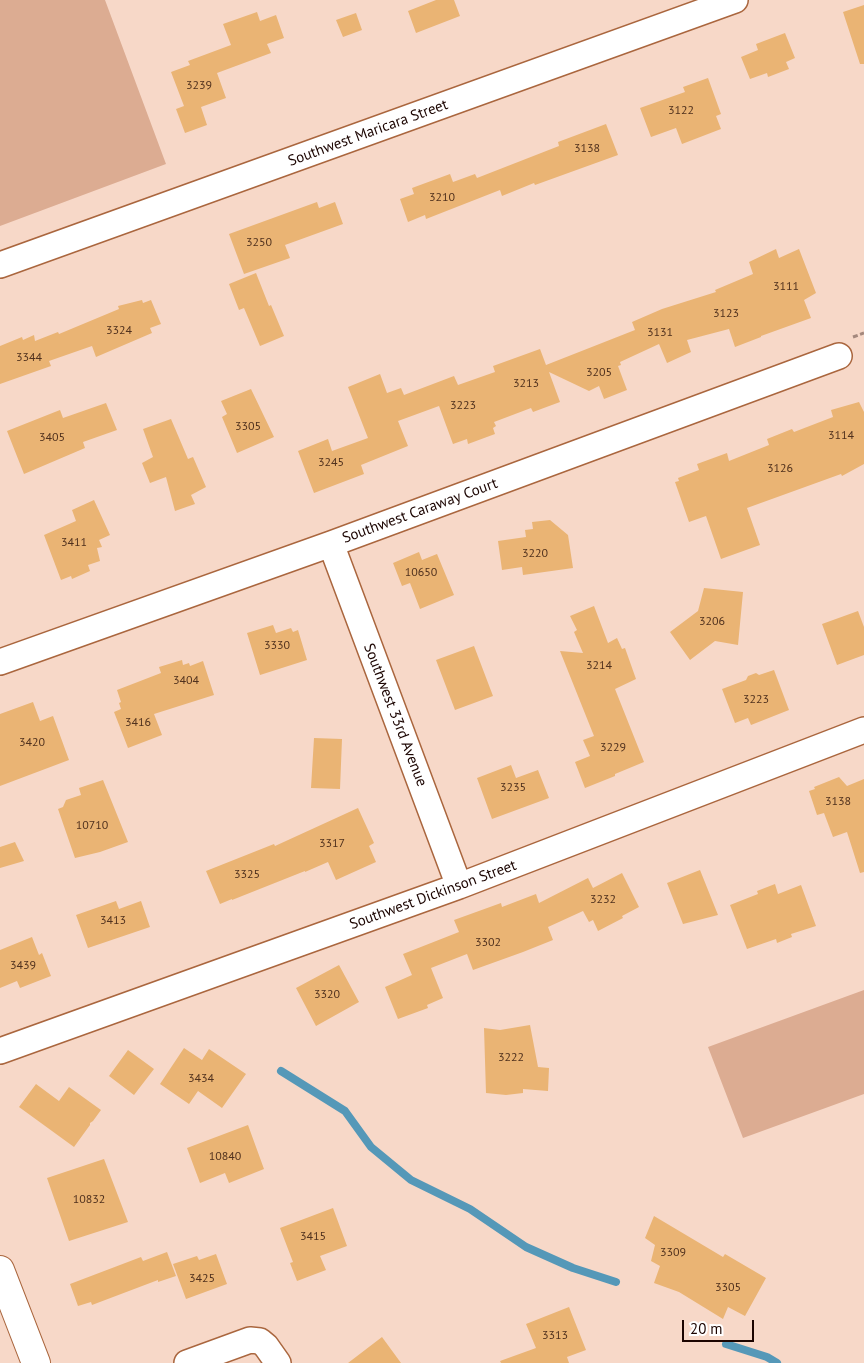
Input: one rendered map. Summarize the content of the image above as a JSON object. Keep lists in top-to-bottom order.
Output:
{
  "streets": {
    "street": [
      "Southwest Maricara Street",
      "Southwest Caraway Court",
      "Southwest 33rd Avenue",
      "Southwest Dickinson Street"
    ]
  },
  "crossings": [
    ["Southwest Caraway Court", "Southwest 33rd Avenue"],
    ["Southwest 33rd Avenue", "Southwest Dickinson Street"]
  ],
  "house_numbers": [
    "3239",
    "3122",
    "3138",
    "3210",
    "3250",
    "3111",
    "3123",
    "3324",
    "3131",
    "3344",
    "3205",
    "3213",
    "3223",
    "3305",
    "3114",
    "3405",
    "3245",
    "3126",
    "3411",
    "3220",
    "10650",
    "3206",
    "3330",
    "3214",
    "3404",
    "3223",
    "3416",
    "3420",
    "3229",
    "3235",
    "3138",
    "10710",
    "3317",
    "3325",
    "3232",
    "3413",
    "3302",
    "3439",
    "3320",
    "3222",
    "3434",
    "10840",
    "10832",
    "3415",
    "3309",
    "3425",
    "3305",
    "3313"
  ],
  "scale_bar": "20 m"
}
